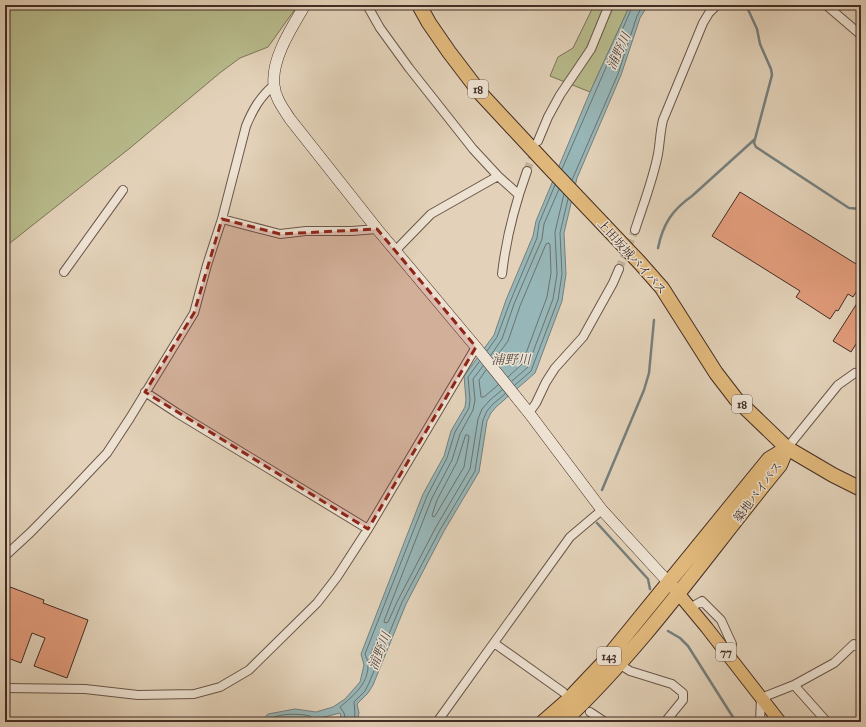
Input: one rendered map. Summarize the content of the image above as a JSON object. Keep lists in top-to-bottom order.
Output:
{
  "streets": {
    "highway": [
      "18",
      "上田坂城バイパス",
      "築地バイパス",
      "143"
    ],
    "main road": ["77"]
  },
  "crossings": [
    ["上田坂城バイパス", "築地バイパス"],
    ["築地バイパス", "77"]
  ],
  "water": ["浦野川"]
}
